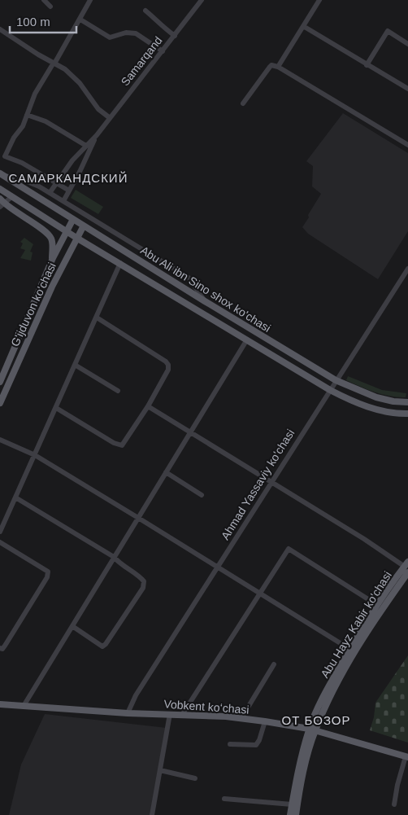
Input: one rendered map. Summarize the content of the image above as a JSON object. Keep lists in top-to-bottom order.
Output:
{
  "streets": {
    "main road": [
      "Abu Ali ibn Sino shox ko'chasi",
      "G'ijduvon ko'chasi",
      "Abu Hayz Kabir ko'chasi",
      "Vobkent koʻchasi"
    ],
    "street": ["Samarqand", "Ahmad Yassaviy ko'chasi"]
  },
  "crossings": [
    ["Abu Ali ibn Sino shox ko'chasi", "G'ijduvon ko'chasi"],
    ["Abu Ali ibn Sino shox ko'chasi", "Ahmad Yassaviy ko'chasi"],
    ["Ahmad Yassaviy ko'chasi", "Vobkent koʻchasi"],
    ["Abu Hayz Kabir ko'chasi", "Vobkent koʻchasi"]
  ],
  "districts": ["САМАРКАНДСКИЙ", "ОТ БОЗОР"],
  "scale_bar": "100 m"
}
